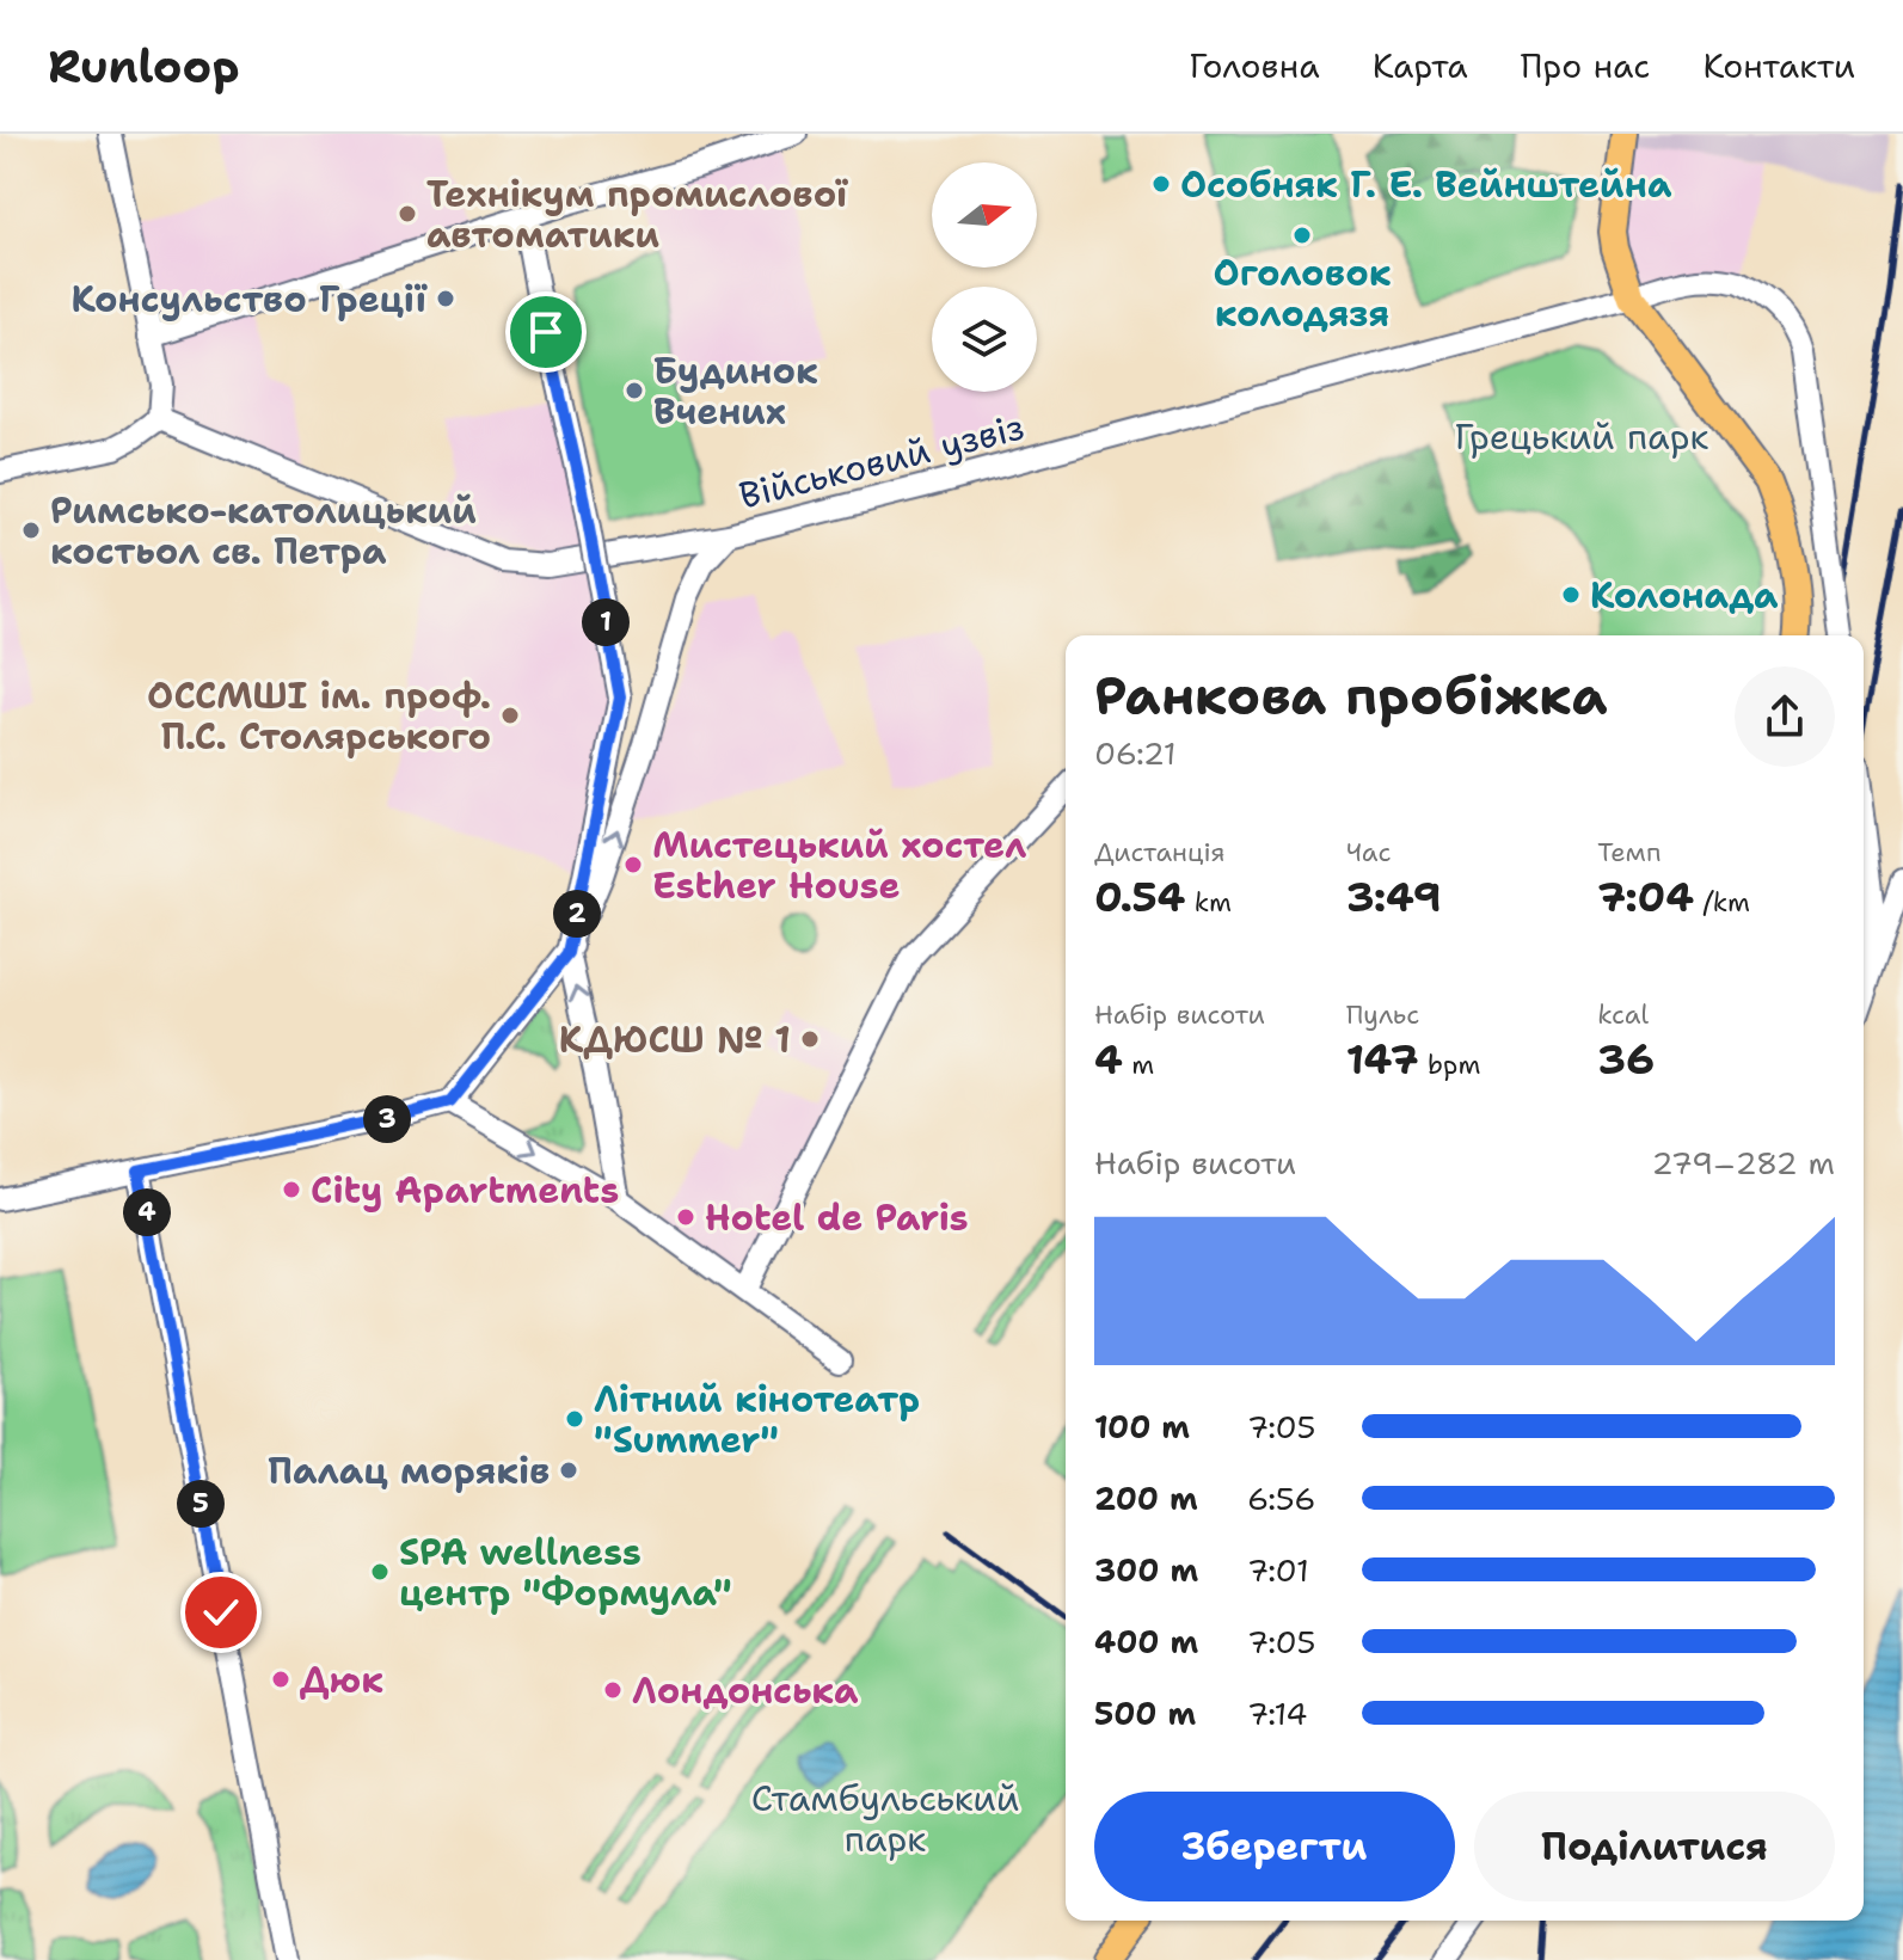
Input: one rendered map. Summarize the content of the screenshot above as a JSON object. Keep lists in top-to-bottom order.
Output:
{
  "streets": {
    "street": ["Військовий узвіз"]
  },
  "parks": ["Грецький парк", "Стамбульський парк"],
  "places": [
    "Особняк Г. Е. Вейнштейна",
    "Технікум промислової автоматики",
    "Оголовок колодязя",
    "Консульство Греції",
    "Будинок Вчених",
    "Римсько-католицький костьол св. Петра",
    "Колонада",
    "ОССМШІ ім. проф. П.С. Столярського",
    "Мистецький хостел Esther House",
    "КДЮСШ № 1",
    "City Apartments",
    "Hotel de Paris",
    "Літний кінотеатр \"Summer\"",
    "Палац моряків",
    "SPA wellness центр \"Формула\"",
    "Дюк",
    "Лондонська"
  ],
  "north": "right",
  "page": {
    "header": "Runloop",
    "nav": [
      "Головна",
      "Карта",
      "Про нас",
      "Контакти"
    ],
    "pins": [
      "1",
      "2",
      "3",
      "4",
      "5"
    ],
    "heading": ["Ранкова пробіжка", "06:21"],
    "stats": [
      ["Дистанція", "0.54 km"],
      ["Час", "3:49"],
      ["Темп", "7:04 /km"],
      ["Набір висоти", "4 m"],
      ["Пульс", "147 bpm"],
      ["kcal", "36"]
    ],
    "chart": ["Набір висоти", "279–282 m"],
    "list": [
      {
        "name": "100 m",
        "note": "7:05"
      },
      {
        "name": "200 m",
        "note": "6:56"
      },
      {
        "name": "300 m",
        "note": "7:01"
      },
      {
        "name": "400 m",
        "note": "7:05"
      },
      {
        "name": "500 m",
        "note": "7:14"
      }
    ],
    "buttons": ["Зберегти", "Поділитися"]
  }
}
